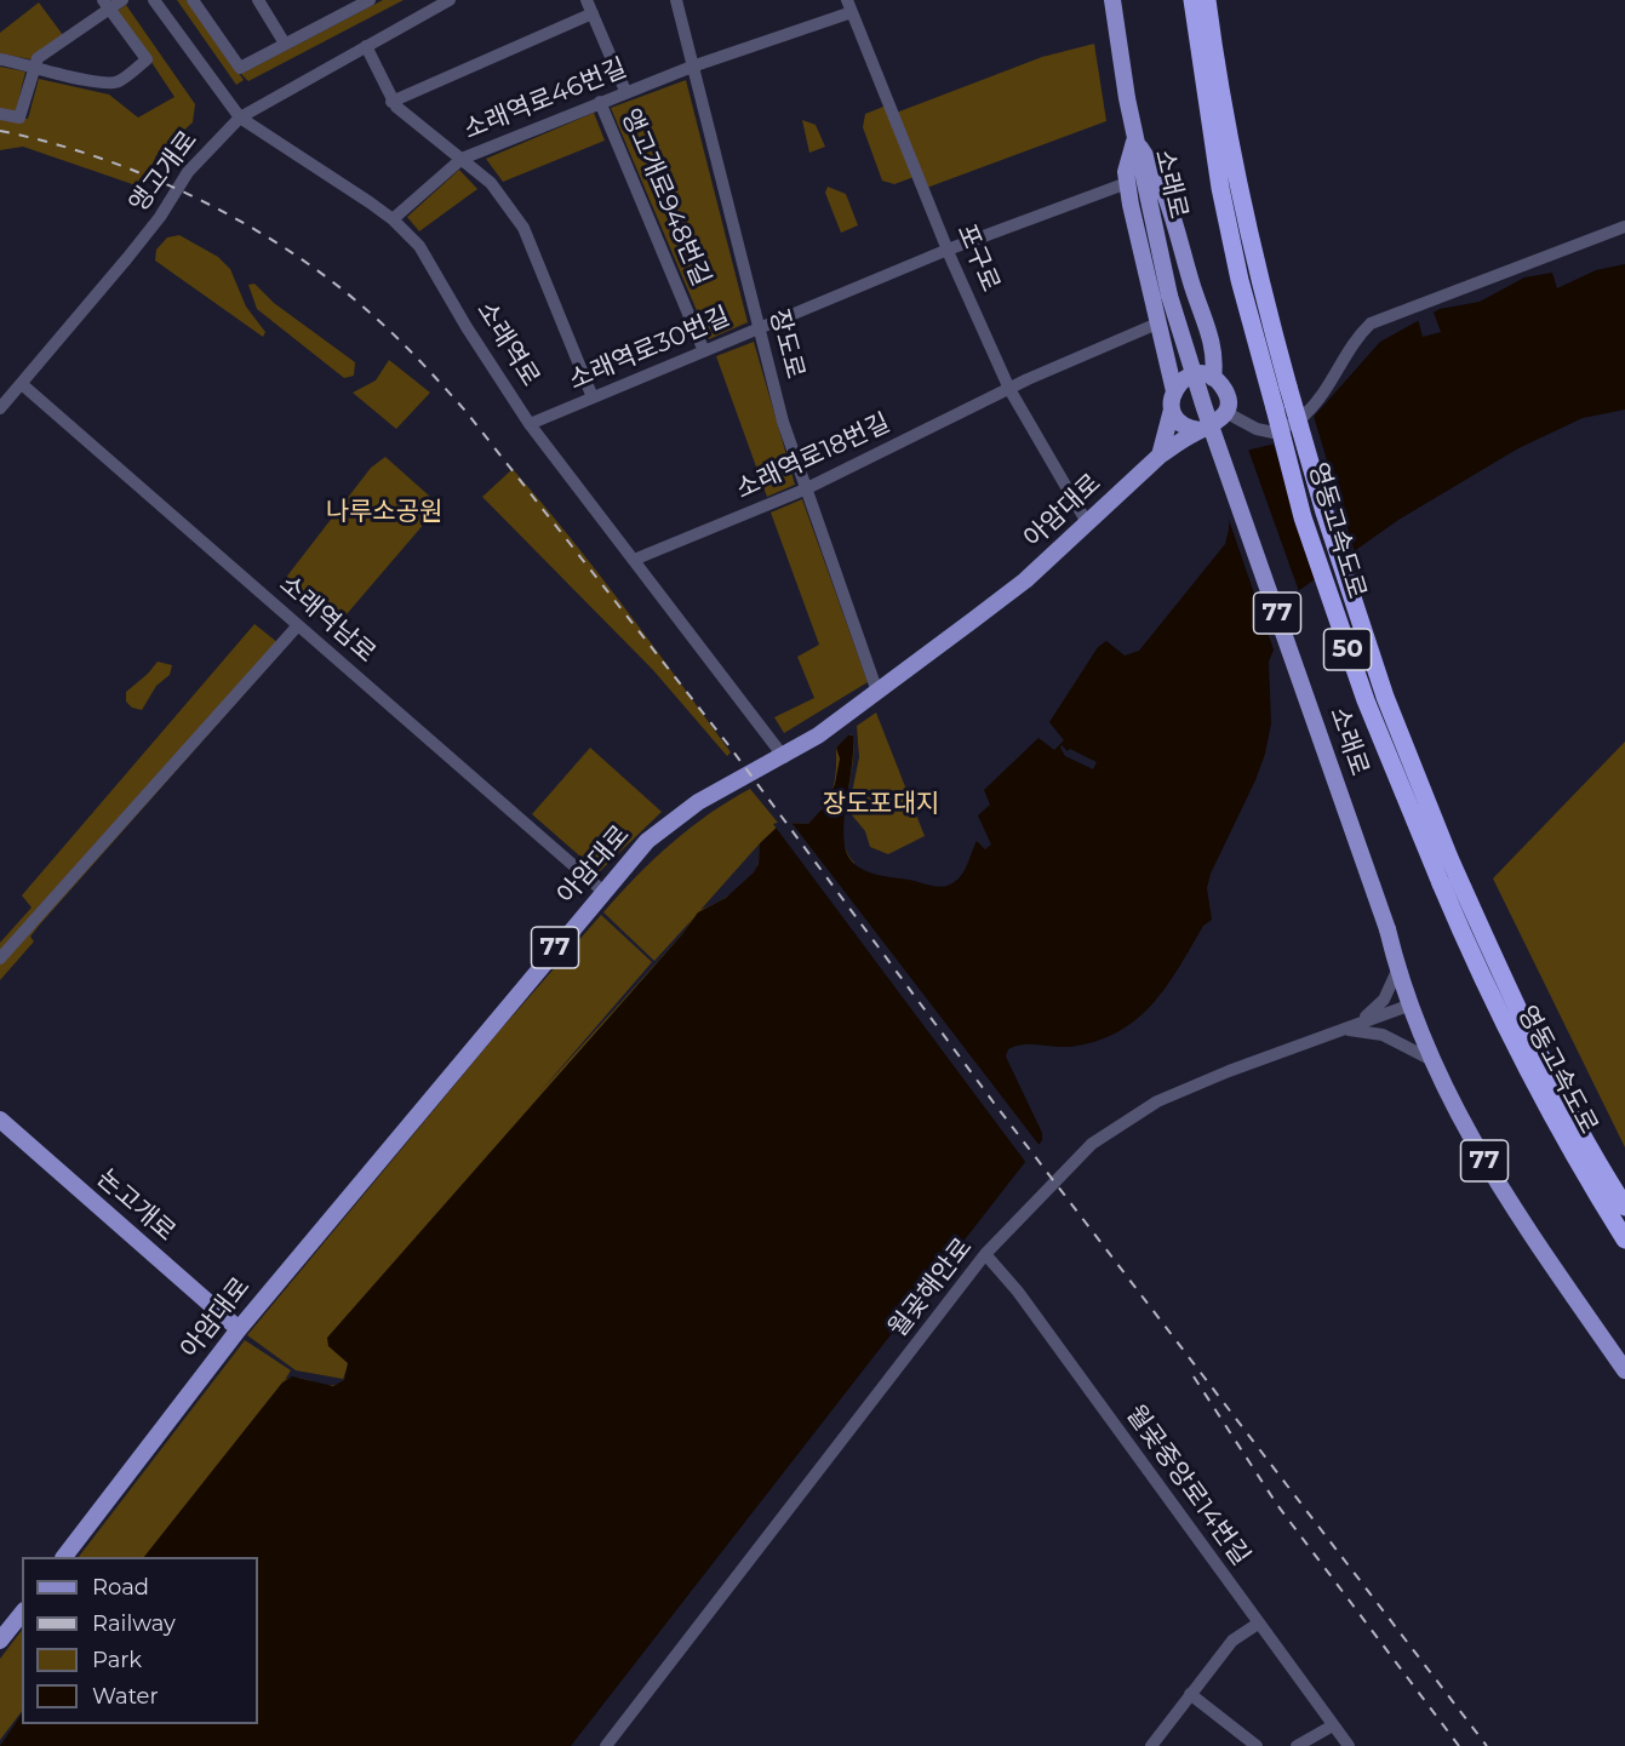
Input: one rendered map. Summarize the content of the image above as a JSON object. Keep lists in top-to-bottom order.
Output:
{
  "streets": {
    "highway": ["영동고속도로", "50"],
    "main road": [
      "소래로",
      "아암대로",
      "77",
      "논고개로"
    ],
    "street": [
      "소래역로46번길",
      "앵고개로",
      "앵고개로948번길",
      "포구로",
      "소래역로",
      "장도로",
      "소래역로30번길",
      "소래역로18번길",
      "소래역남로",
      "월곶해안로",
      "월곶중앙로14번길"
    ]
  },
  "crossings": [
    ["소래역로46번길", "앵고개로948번길"],
    ["소래역로46번길", "포구로"],
    ["소래역로46번길", "소래역로"],
    ["소래역로46번길", "장도로"],
    ["앵고개로", "소래역로"],
    ["앵고개로", "소래역남로"],
    ["소래로", "월곶해안로"],
    ["앵고개로948번길", "소래역로30번길"],
    ["포구로", "소래역로30번길"],
    ["포구로", "소래역로18번길"],
    ["포구로", "아암대로"],
    ["소래역로", "소래역로30번길"],
    ["소래역로", "소래역로18번길"],
    ["소래역로", "아암대로"],
    ["장도로", "소래역로30번길"],
    ["장도로", "소래역로18번길"],
    ["장도로", "아암대로"],
    ["아암대로", "77"],
    ["아암대로", "소래역남로"],
    ["아암대로", "논고개로"],
    ["월곶해안로", "월곶중앙로14번길"]
  ],
  "parks": ["나루소공원", "장도포대지"],
  "legend": [
    "Road",
    "Railway",
    "Park",
    "Water"
  ]
}
